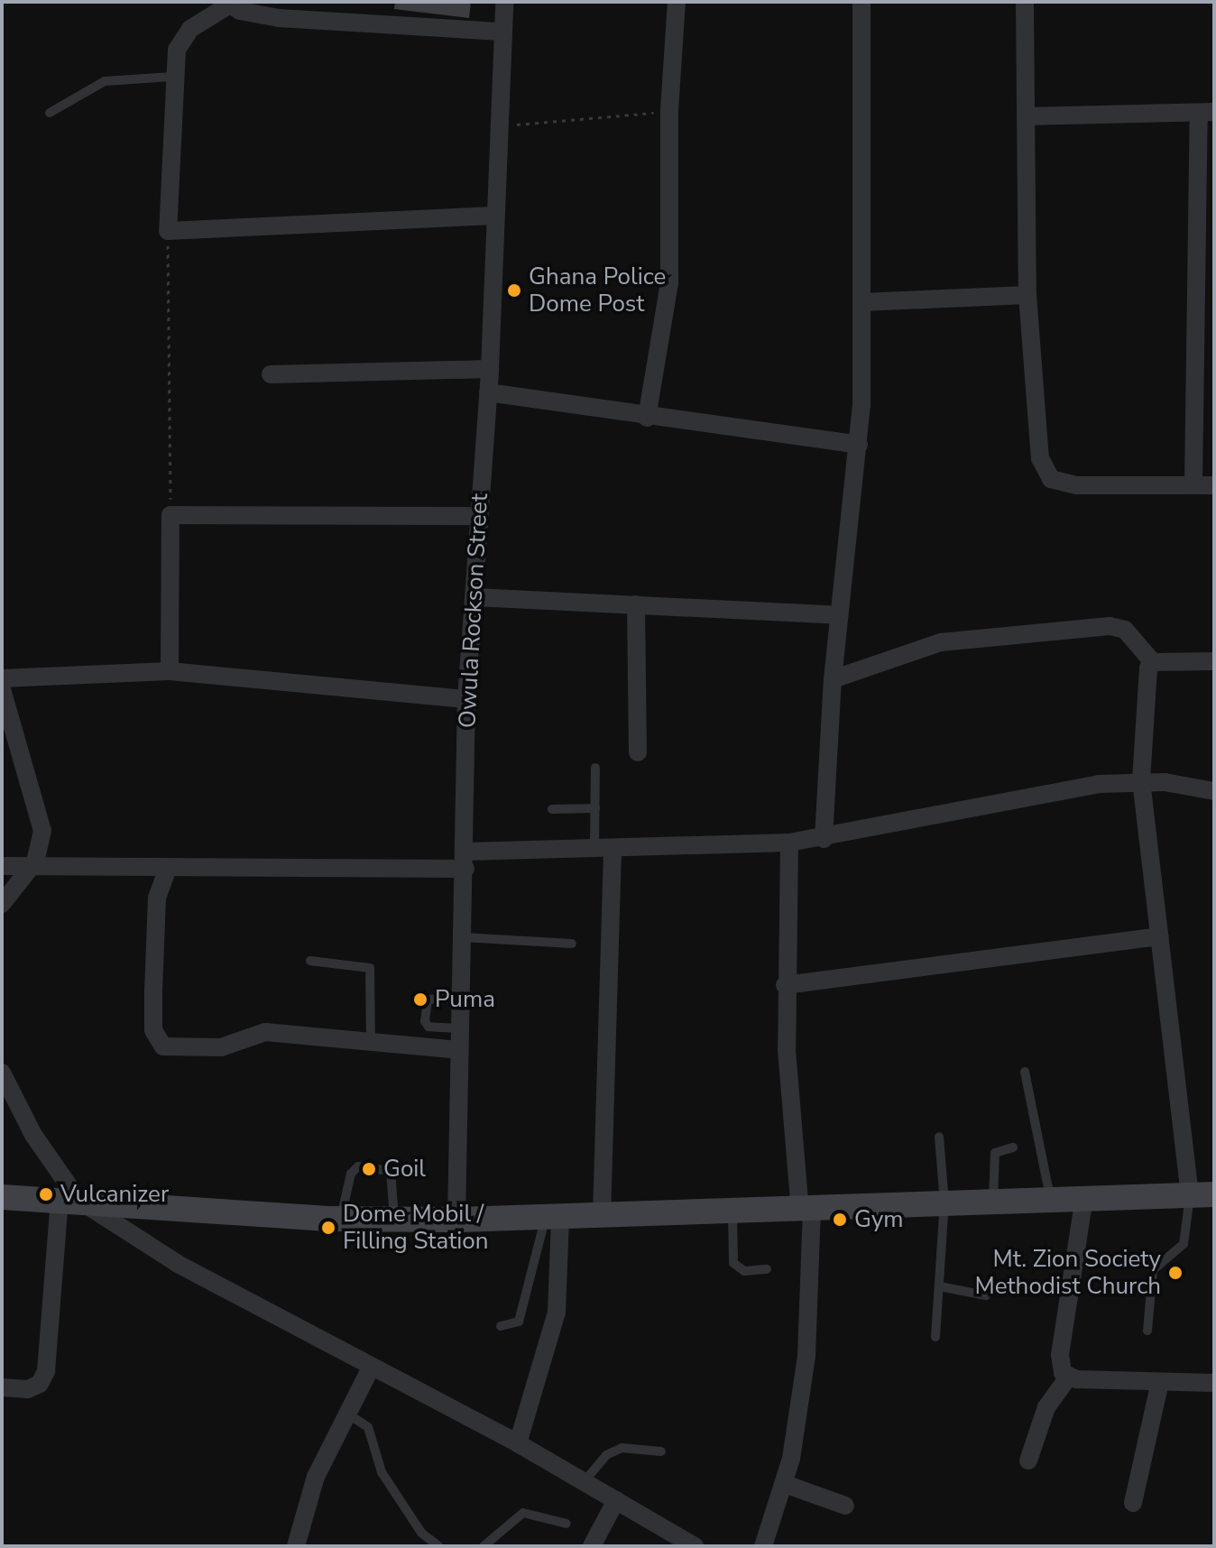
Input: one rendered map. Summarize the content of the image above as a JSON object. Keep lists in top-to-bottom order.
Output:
{
  "streets": {
    "street": ["Owula Rockson Street"]
  },
  "places": [
    "Ghana Police Dome Post",
    "Puma",
    "Goil",
    "Vulcanizer",
    "Gym",
    "Dome Mobil / Filling Station",
    "Mt. Zion Society Methodist Church"
  ]
}
